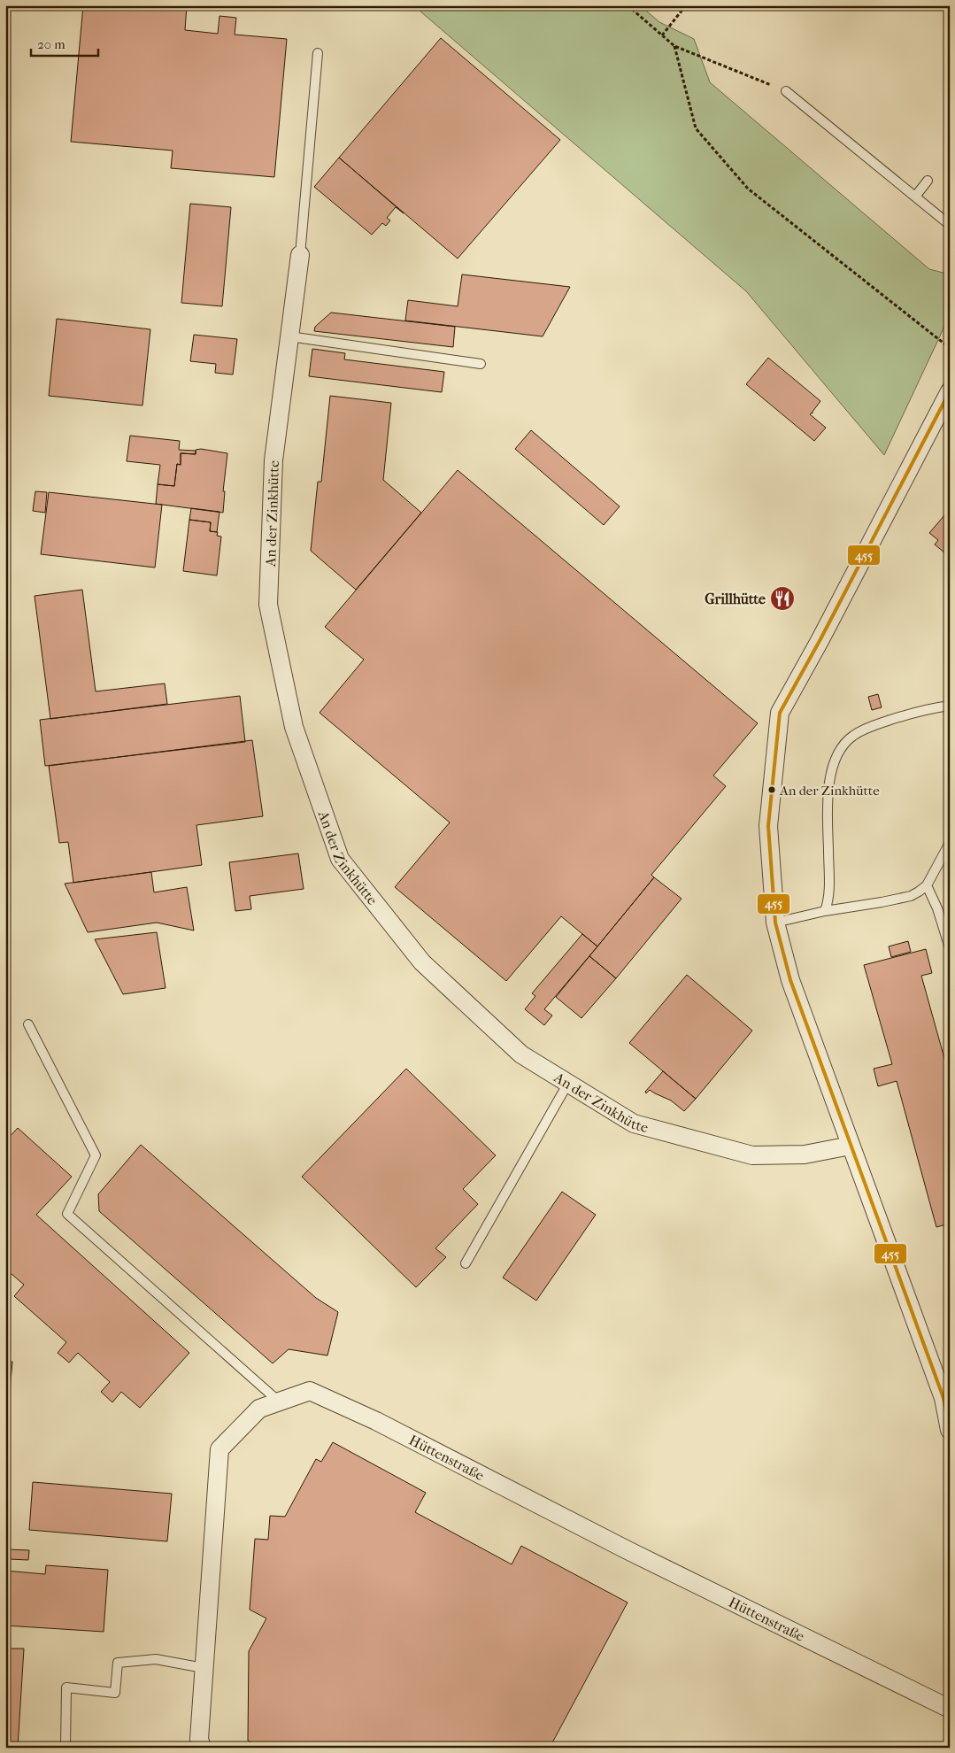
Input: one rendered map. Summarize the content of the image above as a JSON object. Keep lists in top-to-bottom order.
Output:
{
  "streets": {
    "street": ["An der Zinkhütte", "Hüttenstraße"]
  },
  "places": {
    "restaurant": ["Grillhütte"],
    "other": ["An der Zinkhütte"]
  },
  "lines": ["transit line 455"],
  "scale_bar": "20 m"
}
